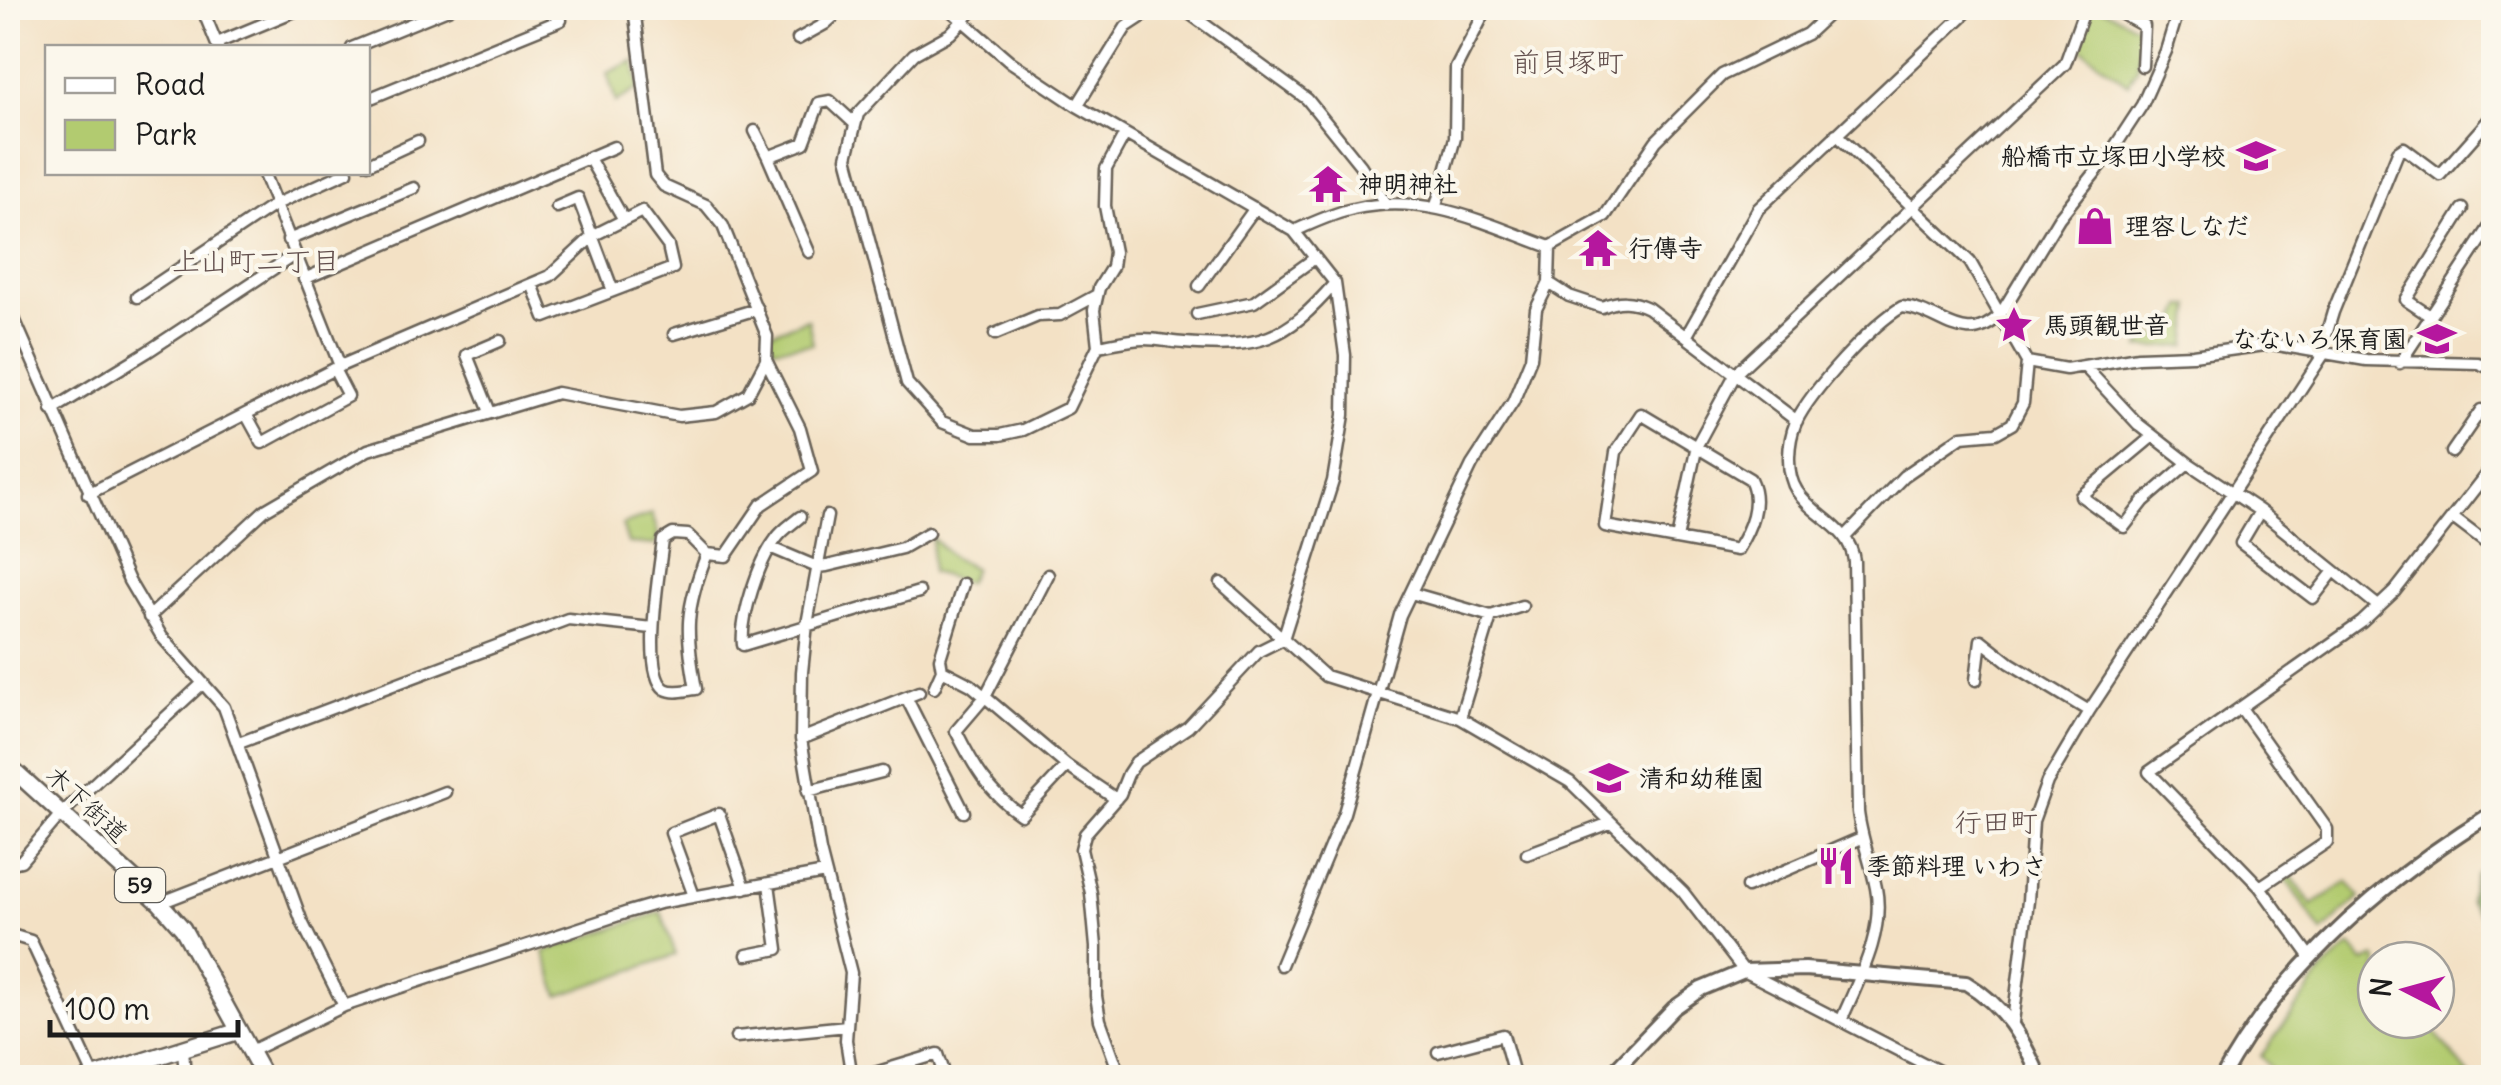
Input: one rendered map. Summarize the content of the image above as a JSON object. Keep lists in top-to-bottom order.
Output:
{
  "streets": {
    "main road": ["木下街道", "59"]
  },
  "districts": ["前貝塚町", "上山町二丁目", "行田町"],
  "places": {
    "school or university": ["船橋市立塚田小学校", "なないろ保育園", "清和幼稚園"],
    "temple": ["神明神社", "行傳寺"],
    "shop": ["理容しなだ"],
    "place": ["馬頭観世音"],
    "restaurant": ["季節料理 いわさ"]
  },
  "legend": ["Road", "Park"],
  "scale_bar": "100 m",
  "north": "left"
}
